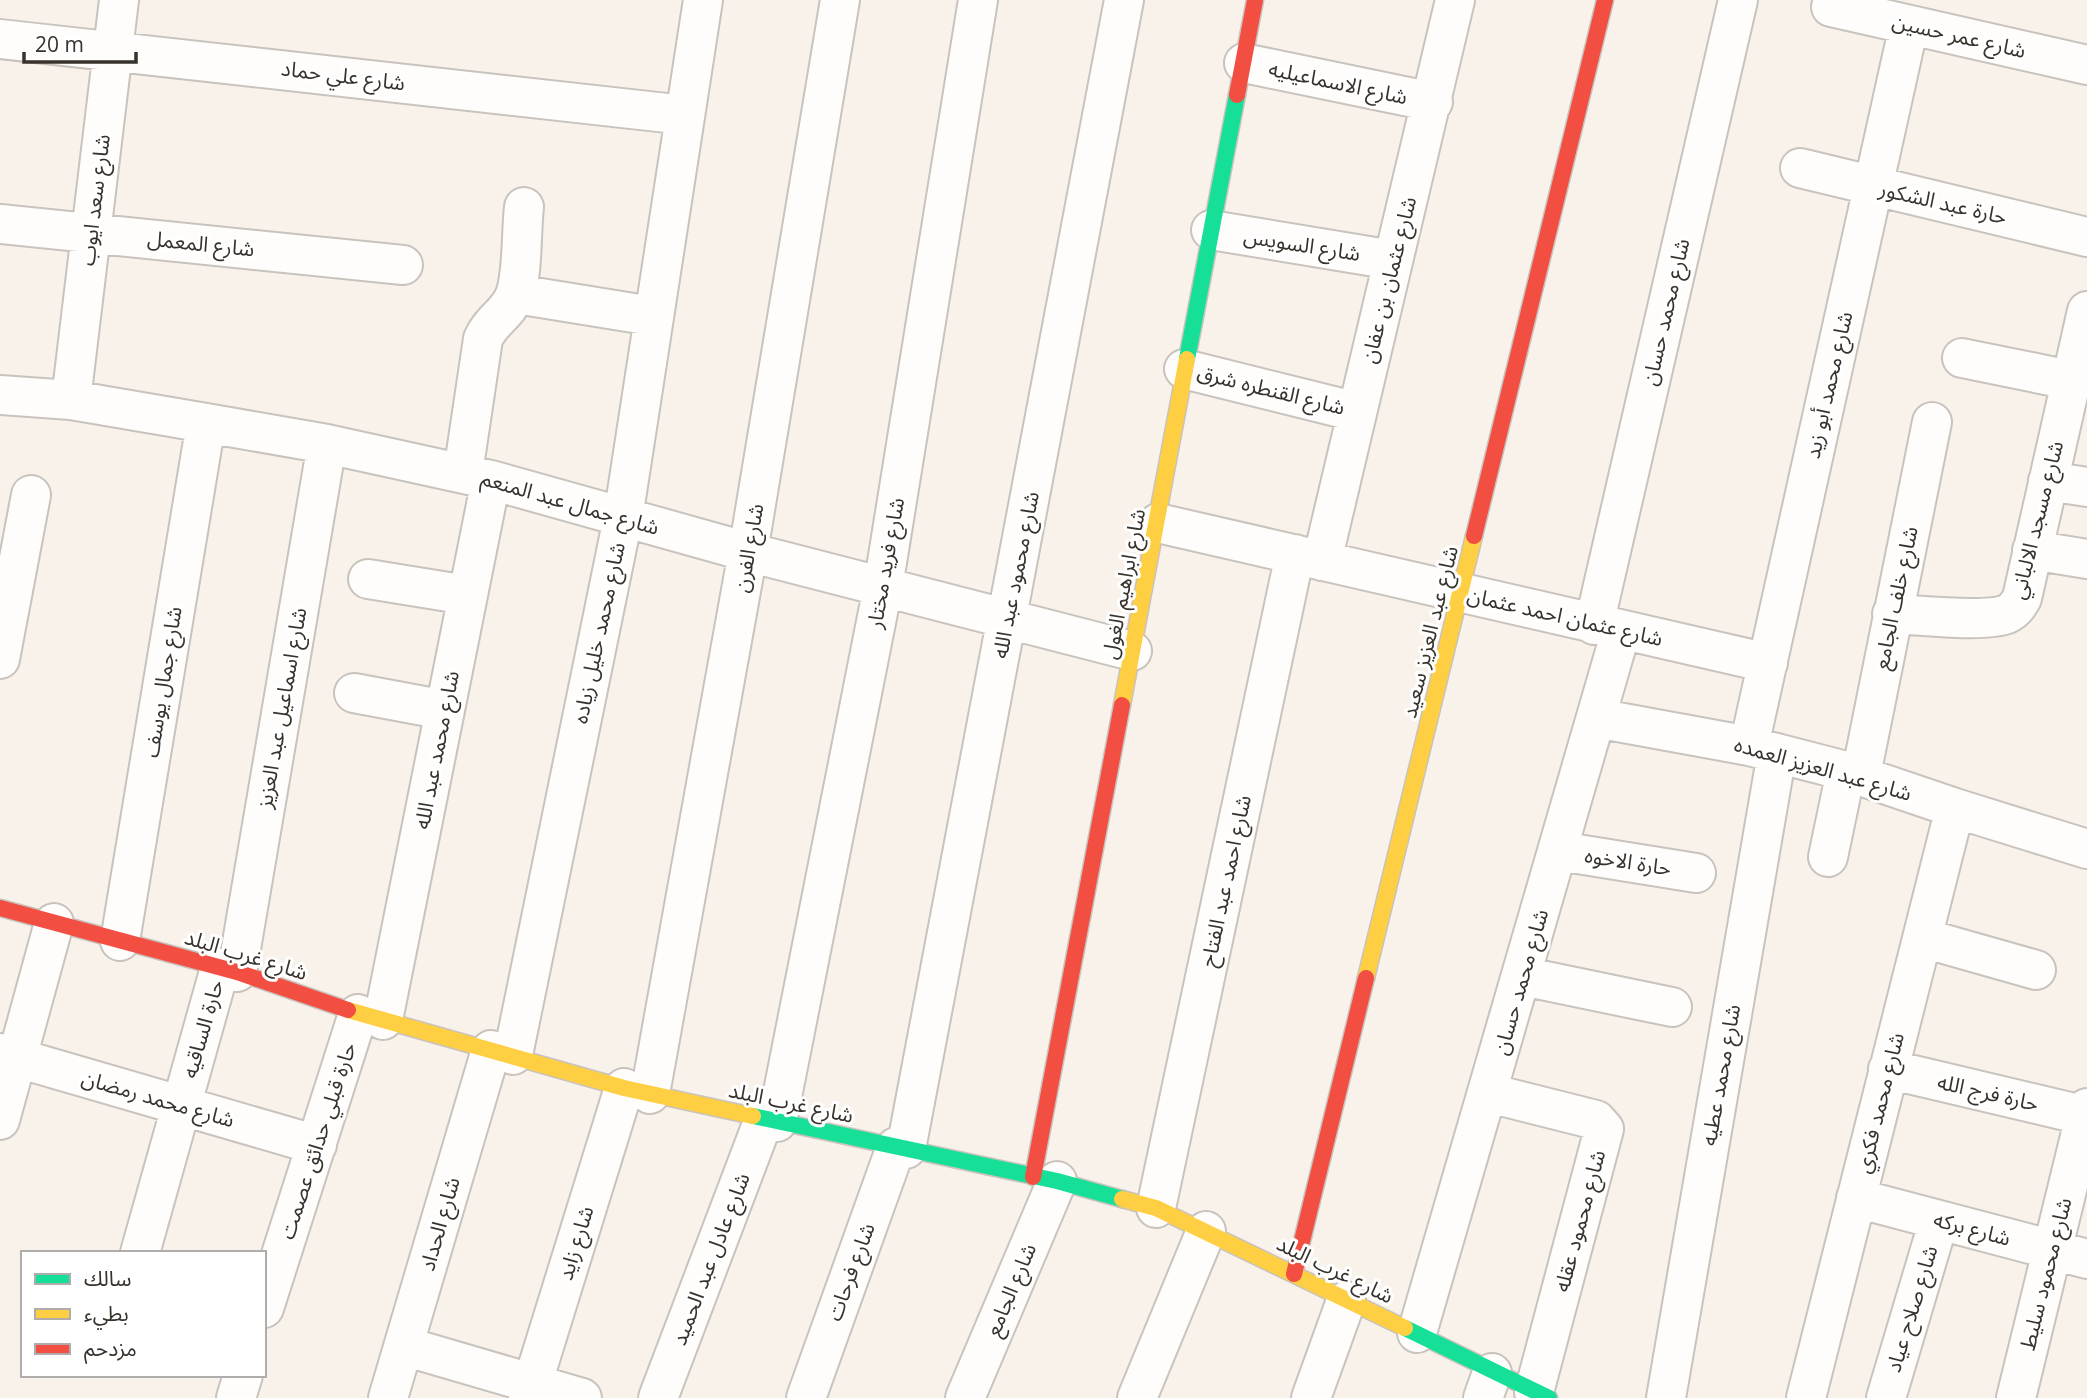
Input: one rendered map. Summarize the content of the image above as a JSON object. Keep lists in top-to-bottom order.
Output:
{
  "streets": {
    "street": [
      "شارع عمر حسين",
      "شارع علي حماد",
      "شارع الاسماعيليه",
      "شارع سعد ايوب",
      "حارة عبد الشكور",
      "شارع المعمل",
      "شارع السويس",
      "شارع عثمان بن عفان",
      "شارع محمد حسان",
      "شارع محمد أبو زيد",
      "شارع القنطره شرق",
      "شارع جمال عبد المنعم",
      "شارع مسجد الالباني",
      "شارع الفرن",
      "شارع فريد مختار",
      "شارع محمود عبد الله",
      "شارع ابراهيم الغول",
      "شارع خلف الجامع",
      "شارع عثمان احمد عثمان",
      "شارع عبد العزيز سعيد",
      "شارع محمد خليل زياده",
      "شارع جمال يوسف",
      "شارع اسماعيل عبد العزيز",
      "شارع محمد عبد الله",
      "شارع عبد العزيز العمده",
      "حارة الاخوه",
      "شارع احمد عبد الفتاح",
      "شارع غرب البلد",
      "حارة الساقيه",
      "شارع محمد عطيه",
      "حارة فرج الله",
      "شارع محمد رمضان",
      "شارع محمد فكري",
      "حارة قبلي حدائق عصمت",
      "شارع محمود عقله",
      "شارع الحداد",
      "شارع بركه",
      "شارع زايد",
      "شارع عادل عبد الحميد",
      "شارع فرحات",
      "شارع محمود سليط",
      "شارع الجامع",
      "شارع صلاح عياد"
    ]
  },
  "crossings": [
    ["شارع عمر حسين", "شارع محمد أبو زيد"],
    ["شارع علي حماد", "شارع سعد ايوب"],
    ["شارع علي حماد", "شارع محمد خليل زياده"],
    ["شارع الاسماعيليه", "شارع عثمان بن عفان"],
    ["شارع الاسماعيليه", "شارع ابراهيم الغول"],
    ["شارع سعد ايوب", "شارع المعمل"],
    ["شارع سعد ايوب", "شارع جمال عبد المنعم"],
    ["حارة عبد الشكور", "شارع محمد أبو زيد"],
    ["شارع السويس", "شارع عثمان بن عفان"],
    ["شارع السويس", "شارع ابراهيم الغول"],
    ["شارع عثمان بن عفان", "شارع القنطره شرق"],
    ["شارع عثمان بن عفان", "شارع عثمان احمد عثمان"],
    ["شارع عثمان بن عفان", "شارع احمد عبد الفتاح"],
    ["شارع محمد حسان", "شارع عثمان احمد عثمان"],
    ["شارع محمد حسان", "شارع عبد العزيز العمده"],
    ["شارع محمد حسان", "حارة الاخوه"],
    ["شارع محمد حسان", "شارع غرب البلد"],
    ["شارع محمد حسان", "شارع محمود عقله"],
    ["شارع محمد أبو زيد", "شارع عثمان احمد عثمان"],
    ["شارع محمد أبو زيد", "شارع عبد العزيز العمده"],
    ["شارع محمد أبو زيد", "شارع محمد عطيه"],
    ["شارع القنطره شرق", "شارع ابراهيم الغول"],
    ["شارع جمال عبد المنعم", "شارع الفرن"],
    ["شارع جمال عبد المنعم", "شارع فريد مختار"],
    ["شارع جمال عبد المنعم", "شارع محمود عبد الله"],
    ["شارع جمال عبد المنعم", "شارع ابراهيم الغول"],
    ["شارع جمال عبد المنعم", "شارع محمد خليل زياده"],
    ["شارع جمال عبد المنعم", "شارع جمال يوسف"],
    ["شارع جمال عبد المنعم", "شارع اسماعيل عبد العزيز"],
    ["شارع جمال عبد المنعم", "شارع محمد عبد الله"],
    ["شارع مسجد الالباني", "شارع خلف الجامع"],
    ["شارع الفرن", "شارع غرب البلد"],
    ["شارع الفرن", "شارع زايد"],
    ["شارع فريد مختار", "شارع غرب البلد"],
    ["شارع فريد مختار", "شارع عادل عبد الحميد"],
    ["شارع محمود عبد الله", "شارع غرب البلد"],
    ["شارع محمود عبد الله", "شارع فرحات"],
    ["شارع ابراهيم الغول", "شارع عثمان احمد عثمان"],
    ["شارع ابراهيم الغول", "شارع غرب البلد"],
    ["شارع ابراهيم الغول", "شارع الجامع"],
    ["شارع خلف الجامع", "شارع عبد العزيز العمده"],
    ["شارع عثمان احمد عثمان", "شارع عبد العزيز سعيد"],
    ["شارع عثمان احمد عثمان", "شارع احمد عبد الفتاح"],
    ["شارع عبد العزيز سعيد", "شارع غرب البلد"],
    ["شارع محمد خليل زياده", "شارع غرب البلد"],
    ["شارع محمد خليل زياده", "شارع الحداد"],
    ["شارع جمال يوسف", "شارع غرب البلد"],
    ["شارع اسماعيل عبد العزيز", "شارع غرب البلد"],
    ["شارع اسماعيل عبد العزيز", "حارة الساقيه"],
    ["شارع محمد عبد الله", "شارع غرب البلد"],
    ["شارع محمد عبد الله", "حارة قبلي حدائق عصمت"],
    ["شارع عبد العزيز العمده", "شارع محمد عطيه"],
    ["شارع عبد العزيز العمده", "شارع محمد فكري"],
    ["شارع احمد عبد الفتاح", "شارع غرب البلد"],
    ["شارع غرب البلد", "حارة الساقيه"],
    ["شارع غرب البلد", "حارة قبلي حدائق عصمت"],
    ["شارع غرب البلد", "شارع محمود عقله"],
    ["شارع غرب البلد", "شارع الحداد"],
    ["شارع غرب البلد", "شارع زايد"],
    ["شارع غرب البلد", "شارع عادل عبد الحميد"],
    ["شارع غرب البلد", "شارع فرحات"],
    ["شارع غرب البلد", "شارع الجامع"],
    ["حارة الساقيه", "شارع محمد رمضان"],
    ["حارة فرج الله", "شارع محمد فكري"],
    ["حارة فرج الله", "شارع محمود سليط"],
    ["شارع محمد رمضان", "حارة قبلي حدائق عصمت"],
    ["شارع محمد فكري", "شارع بركه"],
    ["شارع بركه", "شارع محمود سليط"],
    ["شارع بركه", "شارع صلاح عياد"]
  ],
  "legend": ["سالك", "بطيء", "مزدحم"],
  "scale_bar": "20 m"
}
